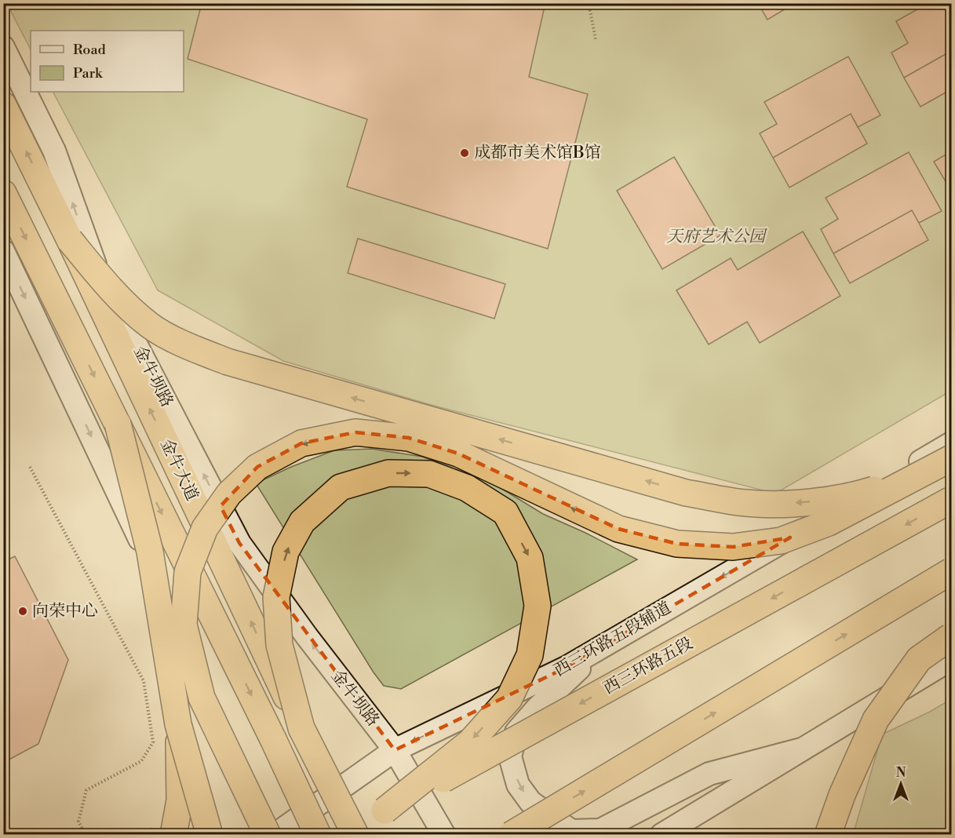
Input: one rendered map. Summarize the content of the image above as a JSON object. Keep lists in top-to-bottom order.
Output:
{
  "streets": {
    "highway": ["金牛大道", "西三环路五段"],
    "main road": ["金牛坝路", "西三环路五段辅道"]
  },
  "crossings": [
    ["金牛坝路", "西三环路五段辅道"]
  ],
  "parks": ["天府艺术公园"],
  "places": ["成都市美术馆B馆", "向荣中心"],
  "legend": ["Road", "Park"],
  "north": "top"
}
